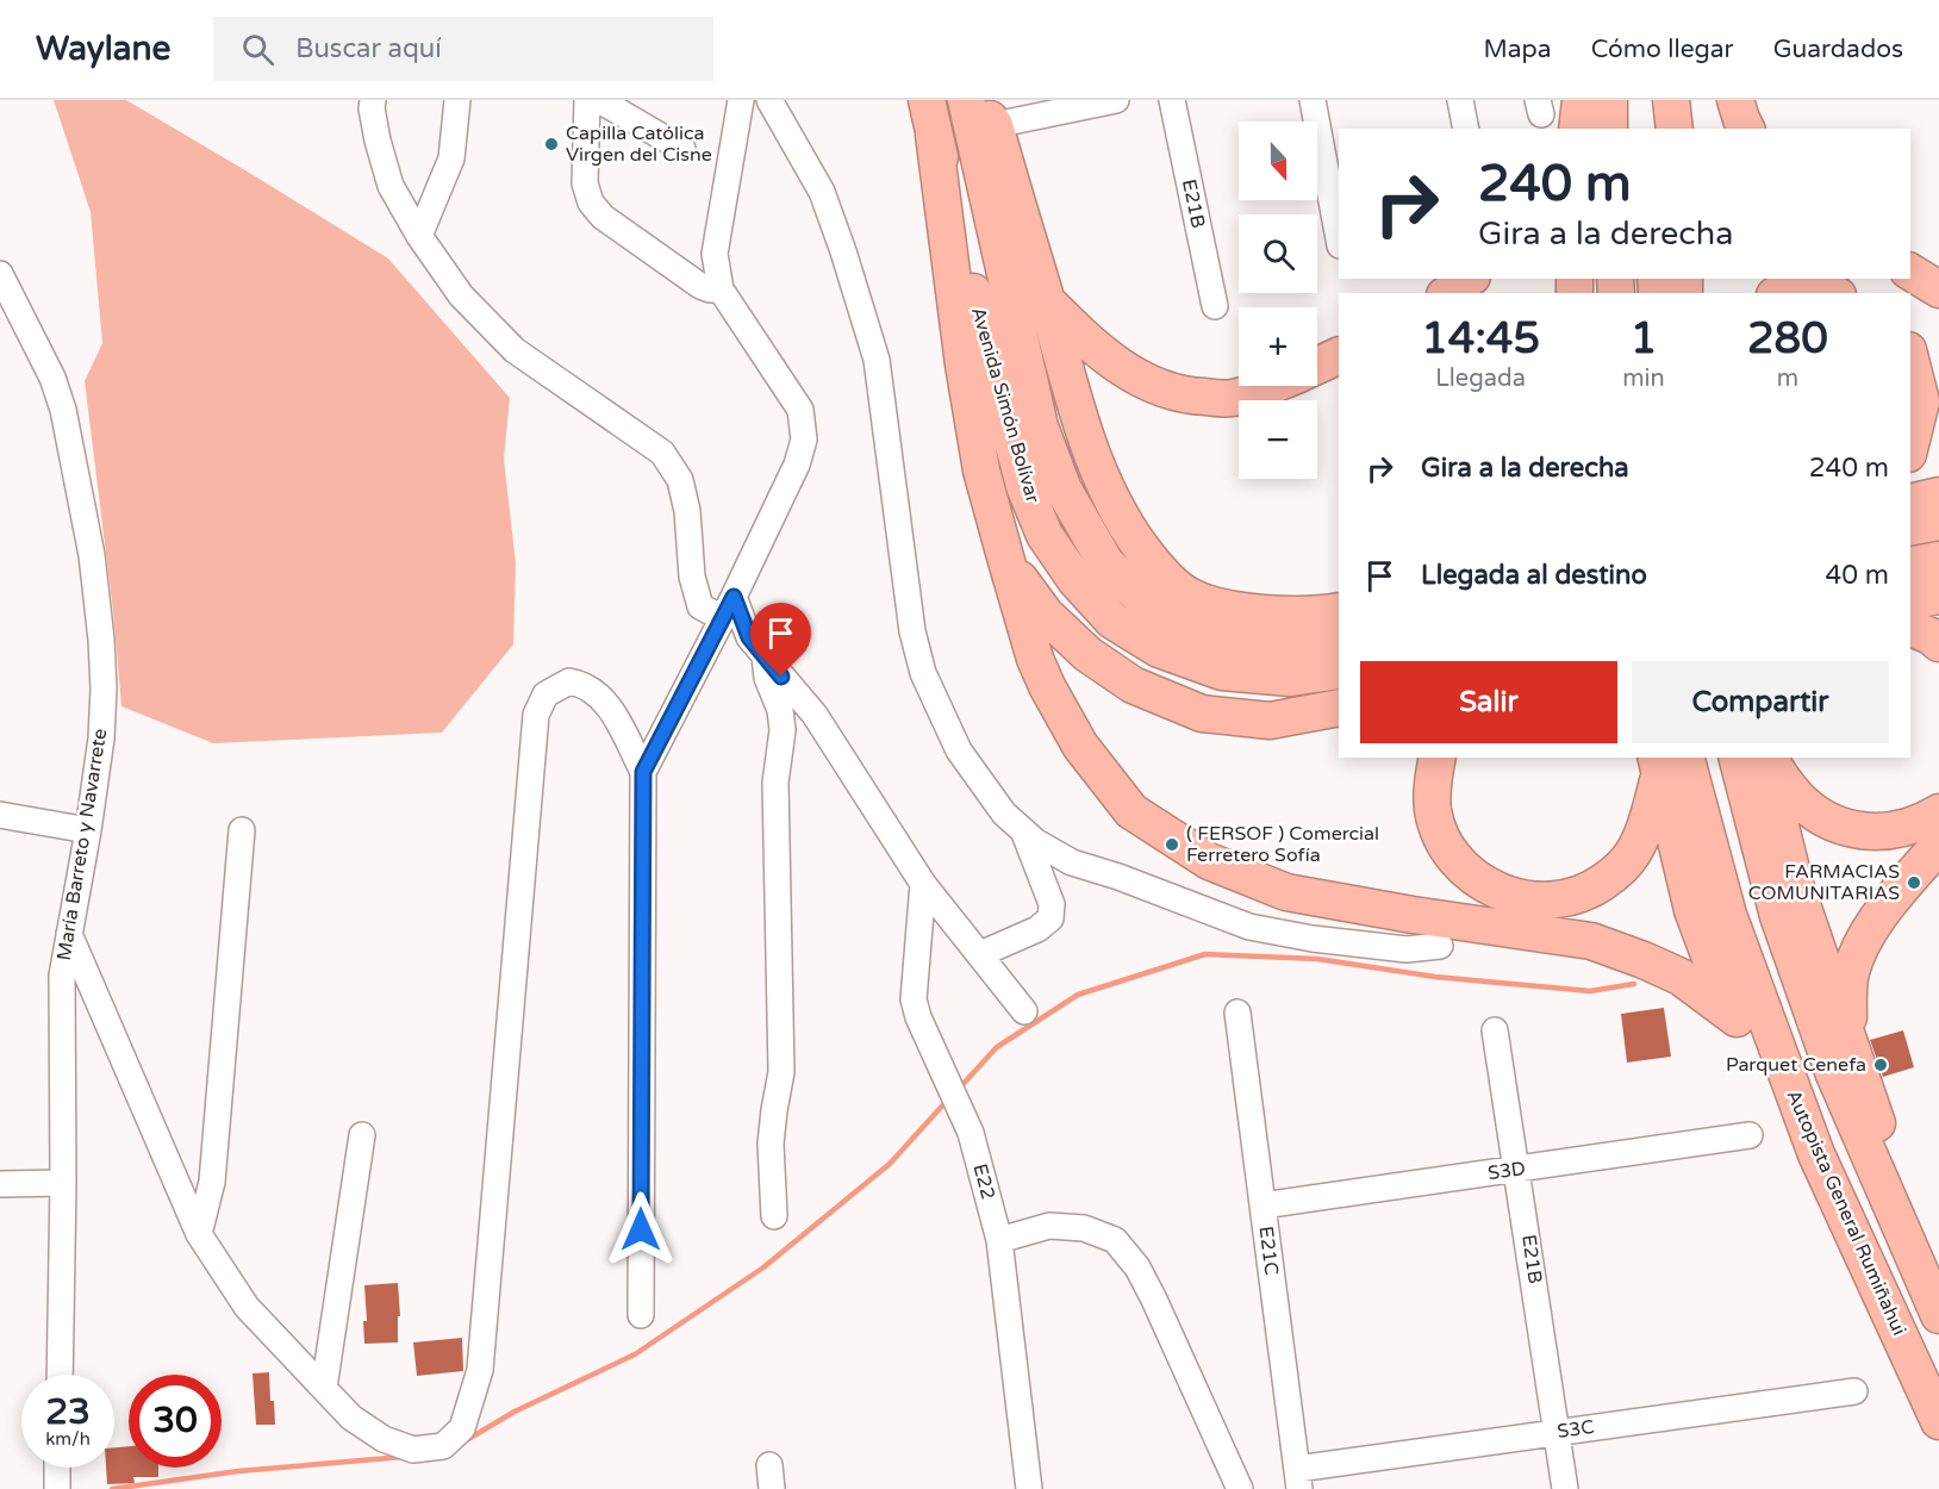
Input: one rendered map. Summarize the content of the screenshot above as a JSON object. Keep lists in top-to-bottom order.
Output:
{
  "streets": {
    "highway": ["Avenida Simón Bolívar", "Autopista General Rumiñahui"],
    "street": [
      "E21B",
      "María Barreto y Navarrete",
      "S3D",
      "E22",
      "E21C",
      "S3C"
    ]
  },
  "crossings": [
    ["E21B", "S3D"],
    ["E21B", "S3C"],
    ["S3D", "E21C"],
    ["E21C", "S3C"]
  ],
  "places": [
    "Capilla Católica Virgen del Cisne",
    "( FERSOF ) Comercial Ferretero Sofía",
    "FARMACIAS COMUNITARIAS",
    "Parquet Cenefa"
  ],
  "north": "bottom",
  "page": {
    "header": "Waylane",
    "search": "Buscar aquí",
    "nav": ["Mapa", "Cómo llegar", "Guardados"],
    "map_buttons": ["+", "−"],
    "turn": ["240 m", "Gira a la derecha"],
    "eta": [
      "14:45",
      "Llegada",
      "1",
      "min",
      "280",
      "m"
    ],
    "list": [
      {
        "name": "Gira a la derecha",
        "value": "240 m"
      },
      {
        "name": "Llegada al destino",
        "value": "40 m"
      }
    ],
    "buttons": ["Salir", "Compartir"],
    "speed": "23 km/h",
    "limit": "30"
  }
}
